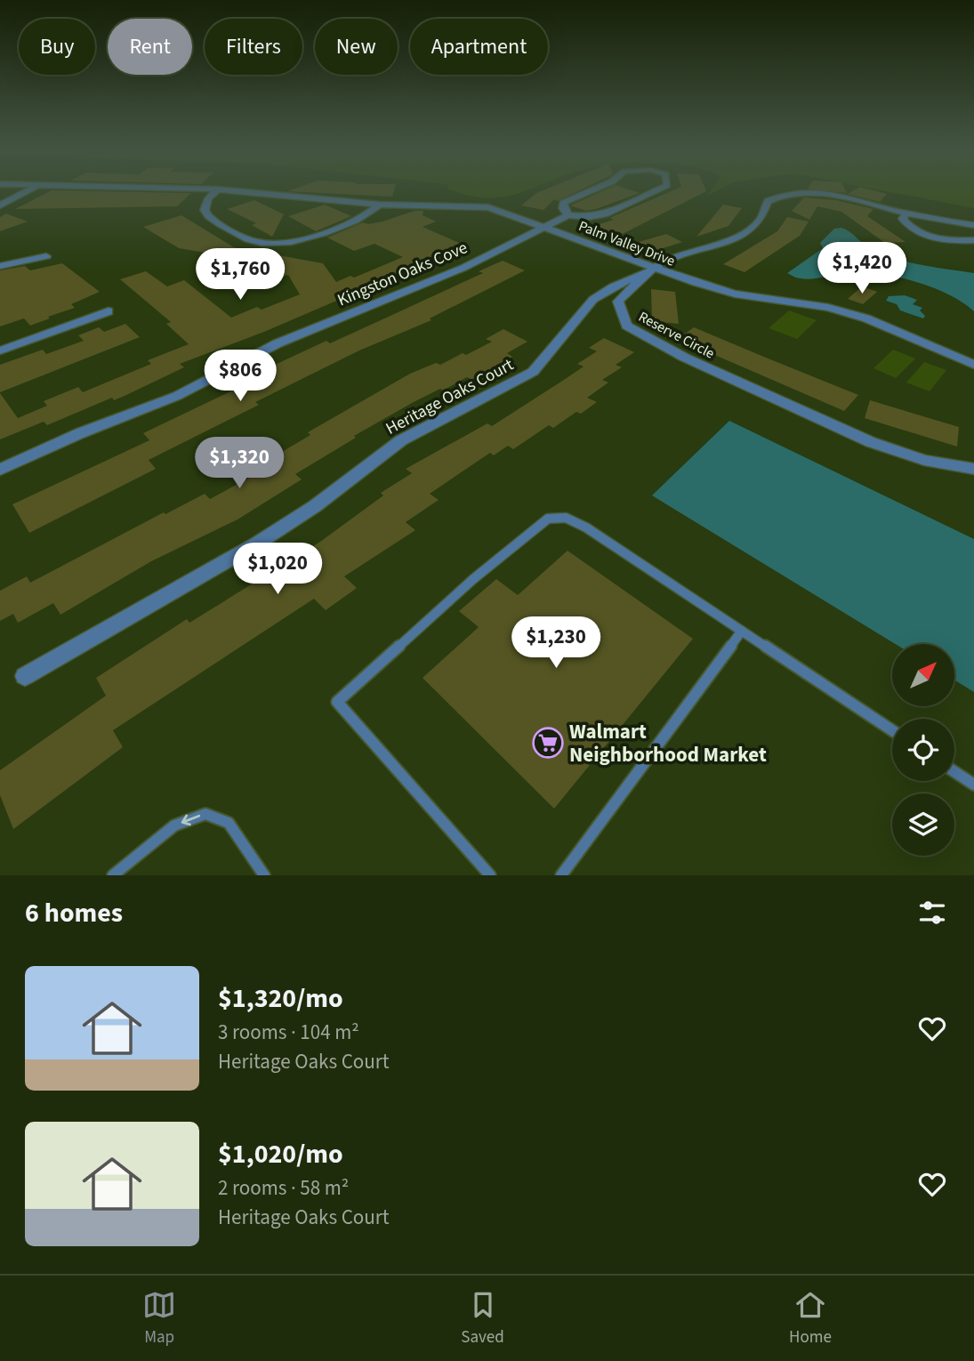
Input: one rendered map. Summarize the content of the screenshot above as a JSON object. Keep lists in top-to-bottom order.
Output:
{
  "streets": {
    "street": [
      "Palm Valley Drive",
      "Kingston Oaks Cove",
      "Reserve Circle",
      "Heritage Oaks Court"
    ]
  },
  "crossings": [
    ["Palm Valley Drive", "Kingston Oaks Cove"],
    ["Palm Valley Drive", "Reserve Circle"],
    ["Palm Valley Drive", "Heritage Oaks Court"],
    ["Reserve Circle", "Heritage Oaks Court"]
  ],
  "places": {
    "supermarket": ["Walmart Neighborhood Market"]
  },
  "north": "top right",
  "page": {
    "chip": [
      "Buy",
      "Rent",
      "Filters",
      "New",
      "Apartment"
    ],
    "price": [
      "$1,420",
      "$1,760",
      "$806",
      "$1,320",
      "$1,020",
      "$1,230"
    ],
    "heading": "6 homes",
    "list": [
      {
        "name": "$1,320/mo",
        "note": "3 rooms · 104 m² · Heritage Oaks Court"
      },
      {
        "name": "$1,020/mo",
        "note": "2 rooms · 58 m² · Heritage Oaks Court"
      }
    ],
    "tabs": ["Map", "Saved", "Home"]
  }
}
